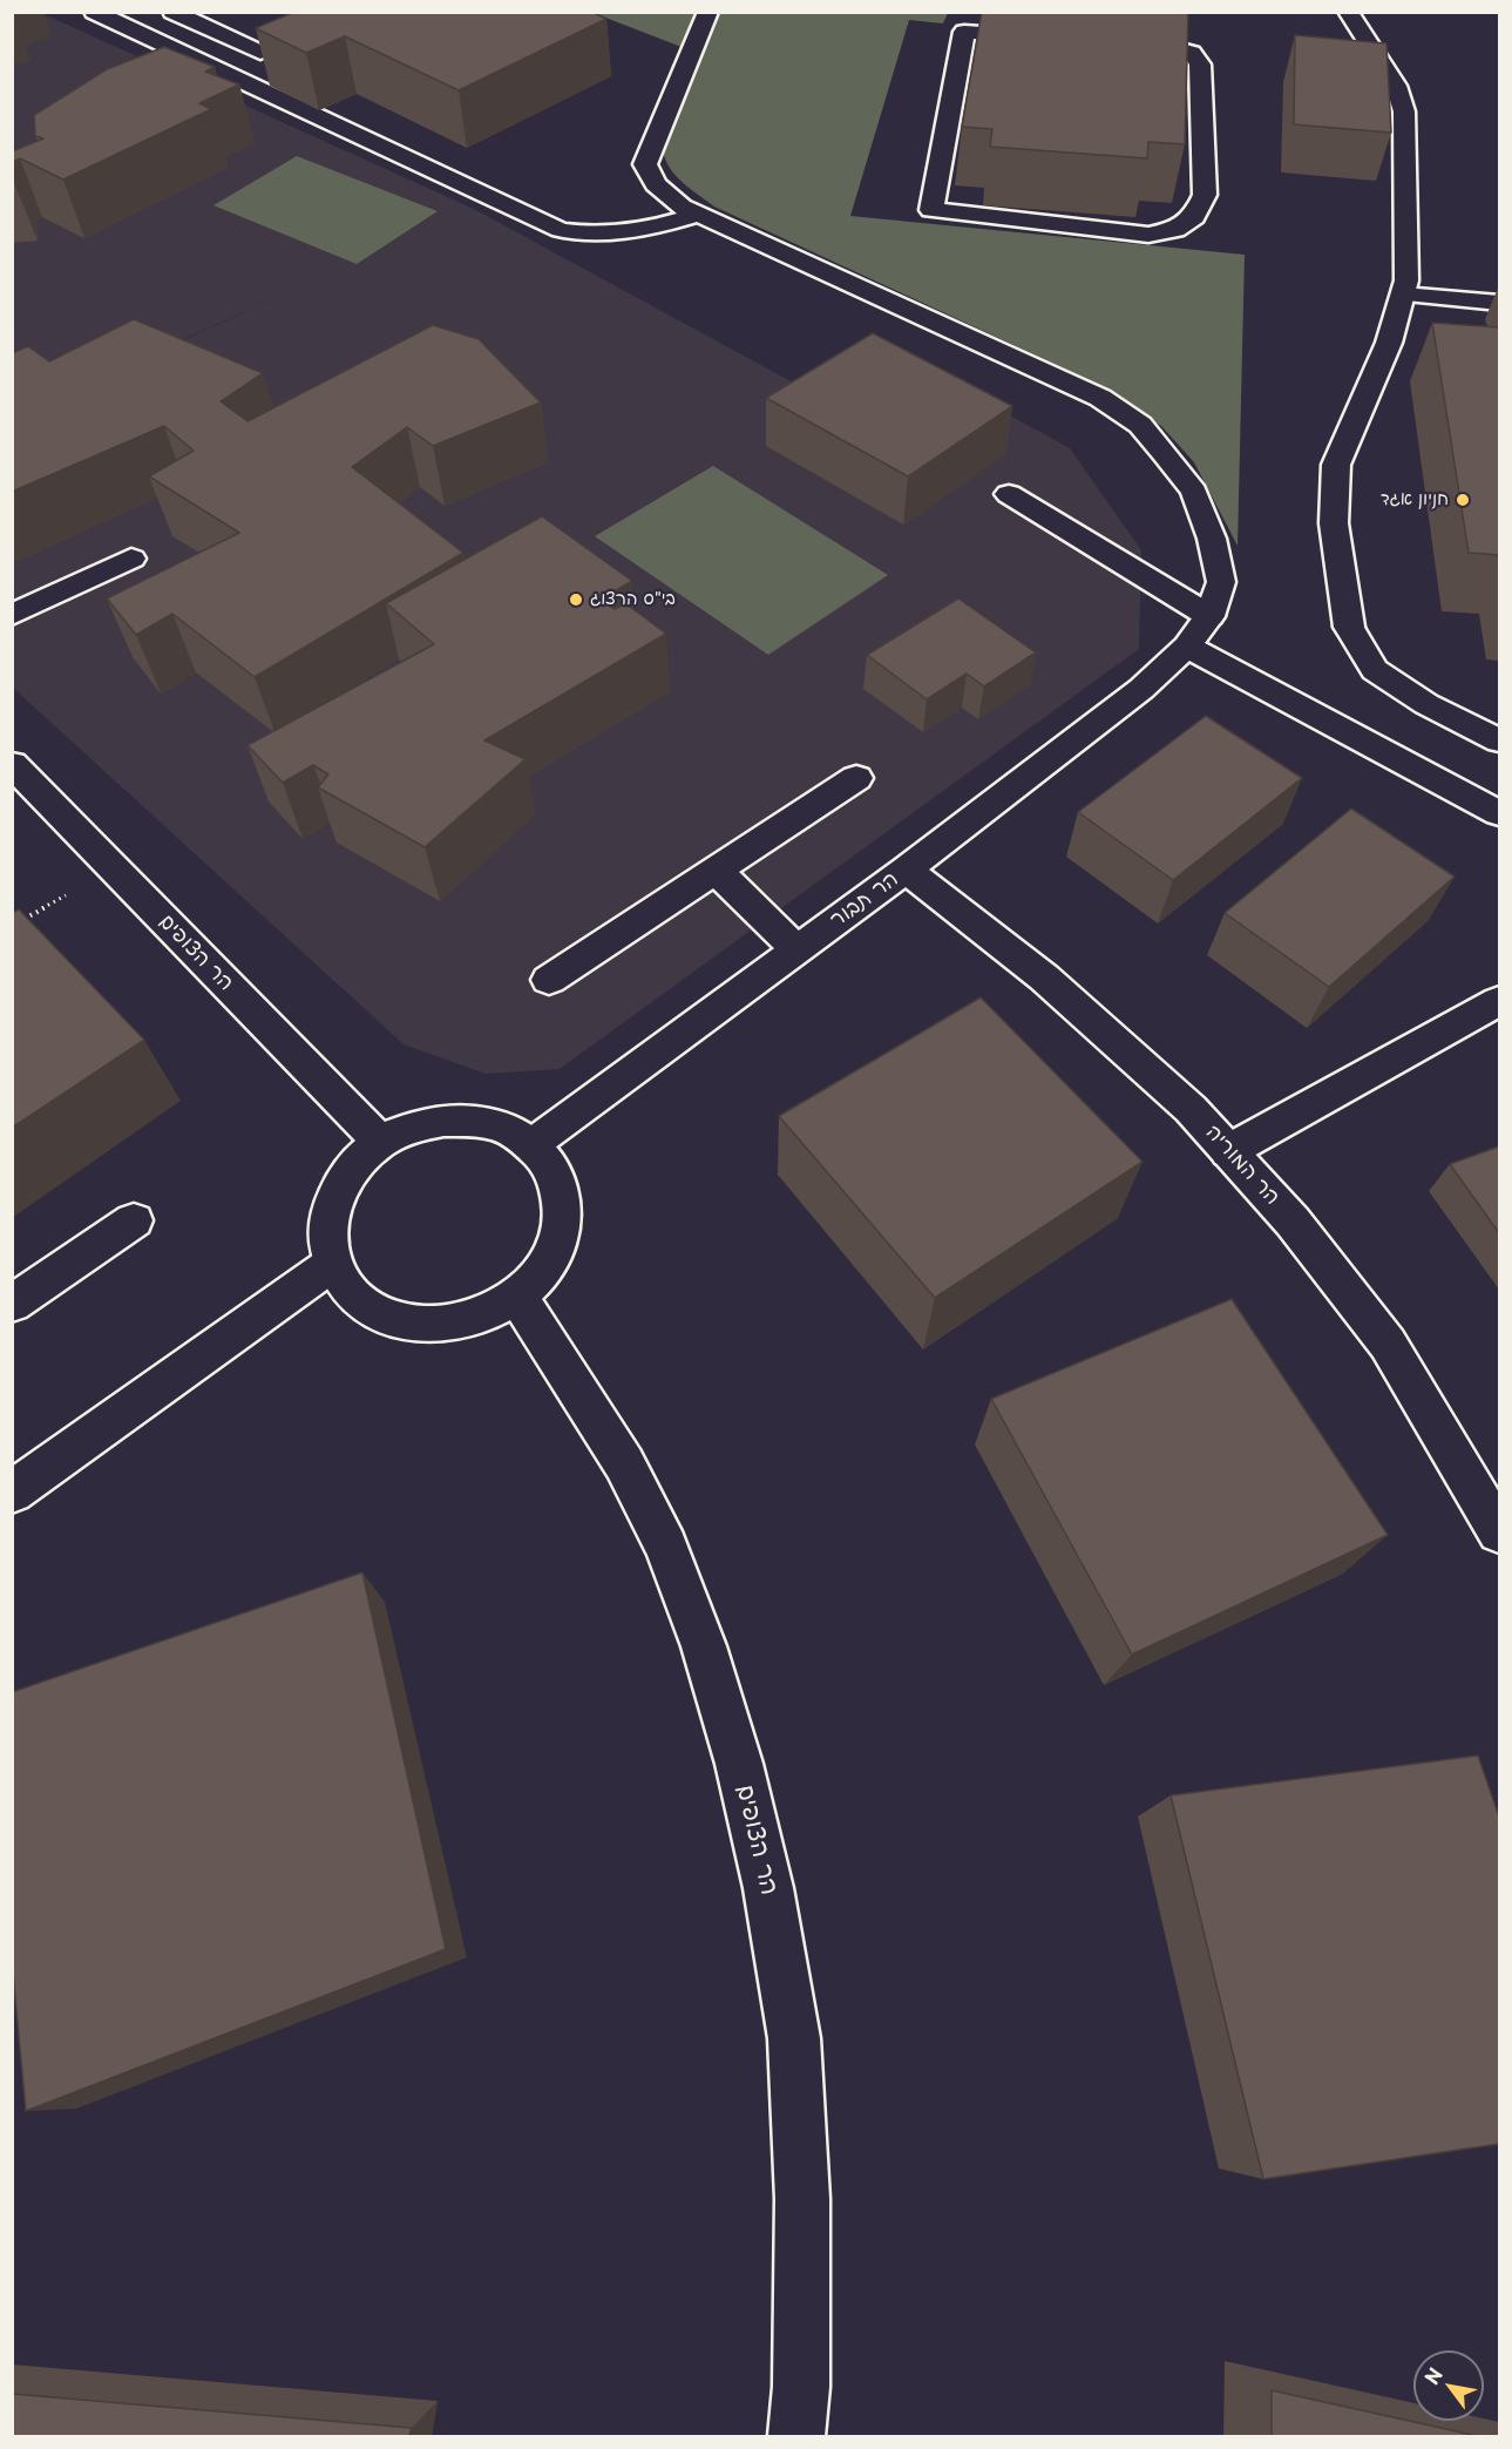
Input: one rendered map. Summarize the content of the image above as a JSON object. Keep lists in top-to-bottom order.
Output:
{
  "streets": {
    "street": ["הר תבור", "הר הצופים", "הר המוריה"]
  },
  "crossings": [
    ["הר תבור", "הר הצופים"],
    ["הר תבור", "הר המוריה"]
  ],
  "places": ["חניון אגד", "בי\"ס הרצוג"],
  "north": "top left"
}
